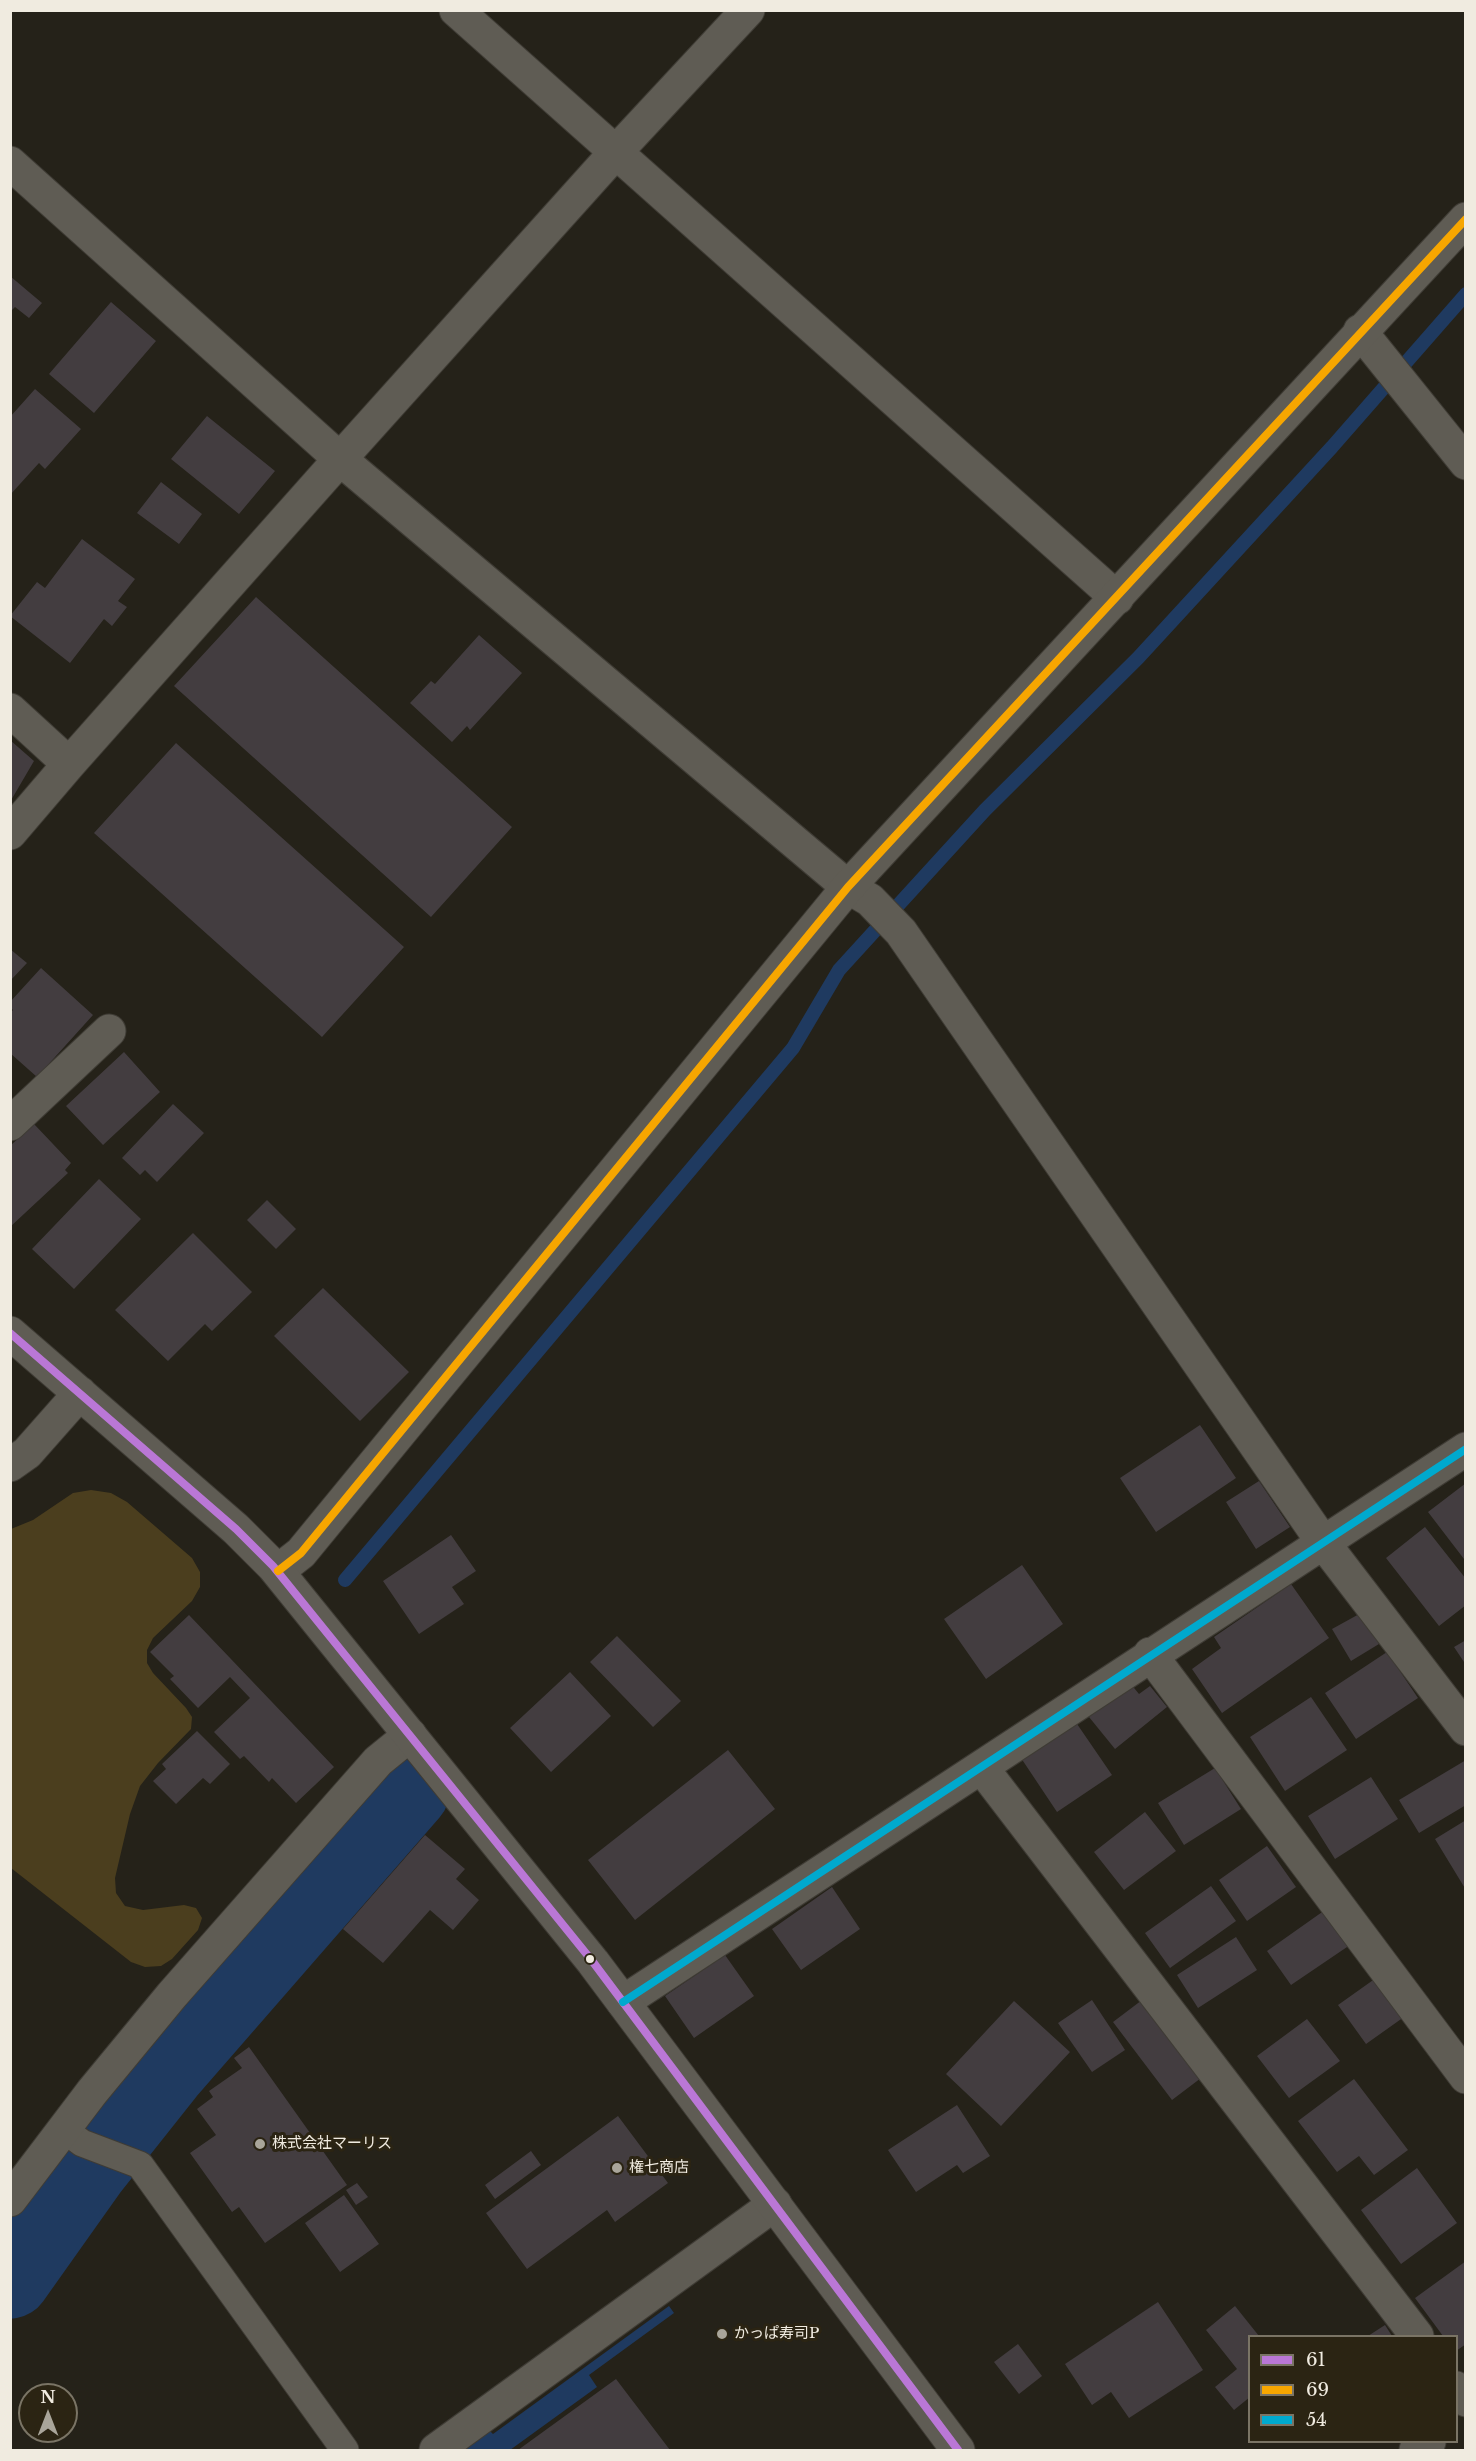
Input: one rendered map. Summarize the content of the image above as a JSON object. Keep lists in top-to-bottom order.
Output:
{
  "places": ["株式会社マーリス", "権七商店", "かっぱ寿司P"],
  "lines": ["transit line 69", "transit line 61", "transit line 54"],
  "legend": ["61", "69", "54"],
  "north": "top"
}
